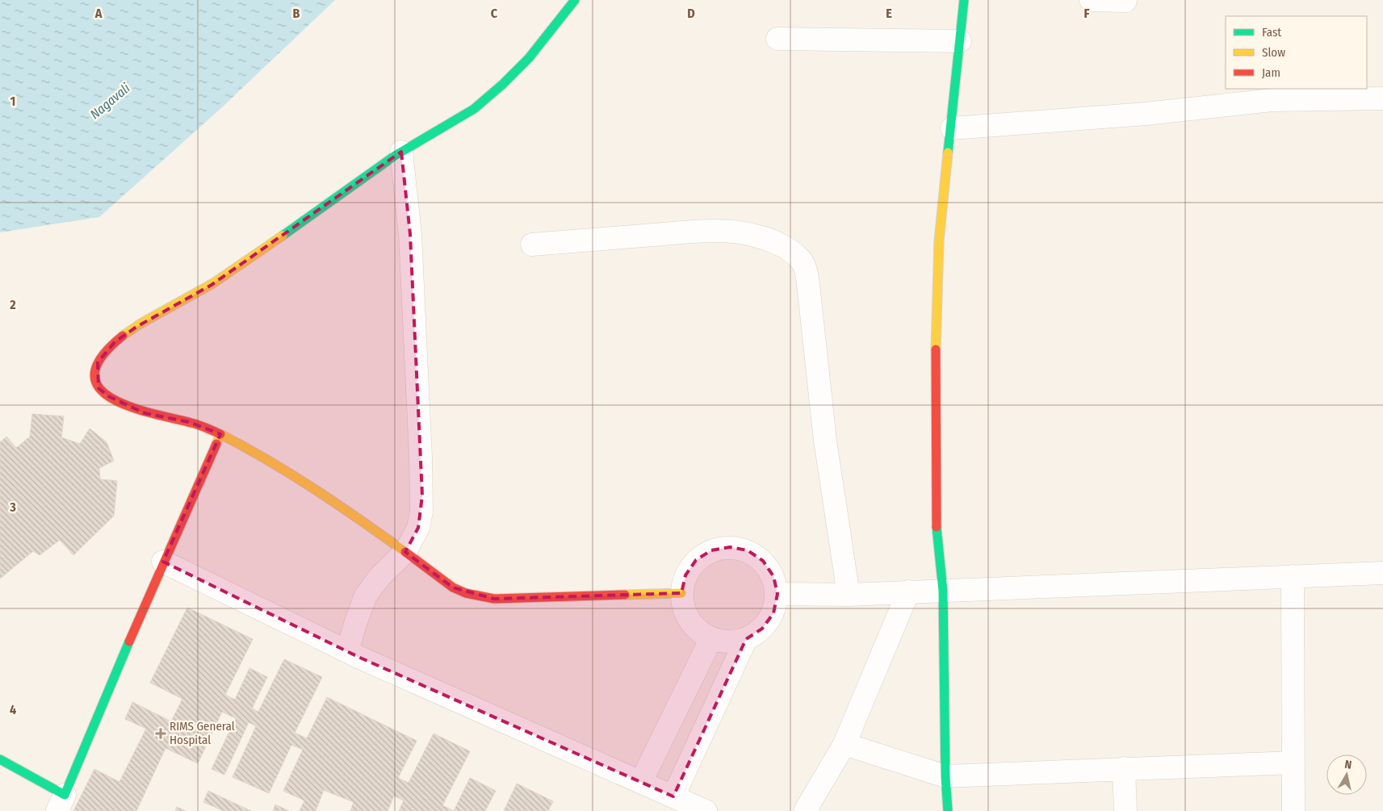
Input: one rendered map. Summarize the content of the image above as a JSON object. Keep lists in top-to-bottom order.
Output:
{
  "water": ["Nagavali"],
  "places": {
    "health": ["RIMS General Hospital"]
  },
  "legend": ["Fast", "Slow", "Jam"],
  "north": "top",
  "grid": {
    "columns": [
      "A",
      "B",
      "C",
      "D",
      "E",
      "F"
    ],
    "rows": [
      "1",
      "2",
      "3",
      "4"
    ]
  }
}
